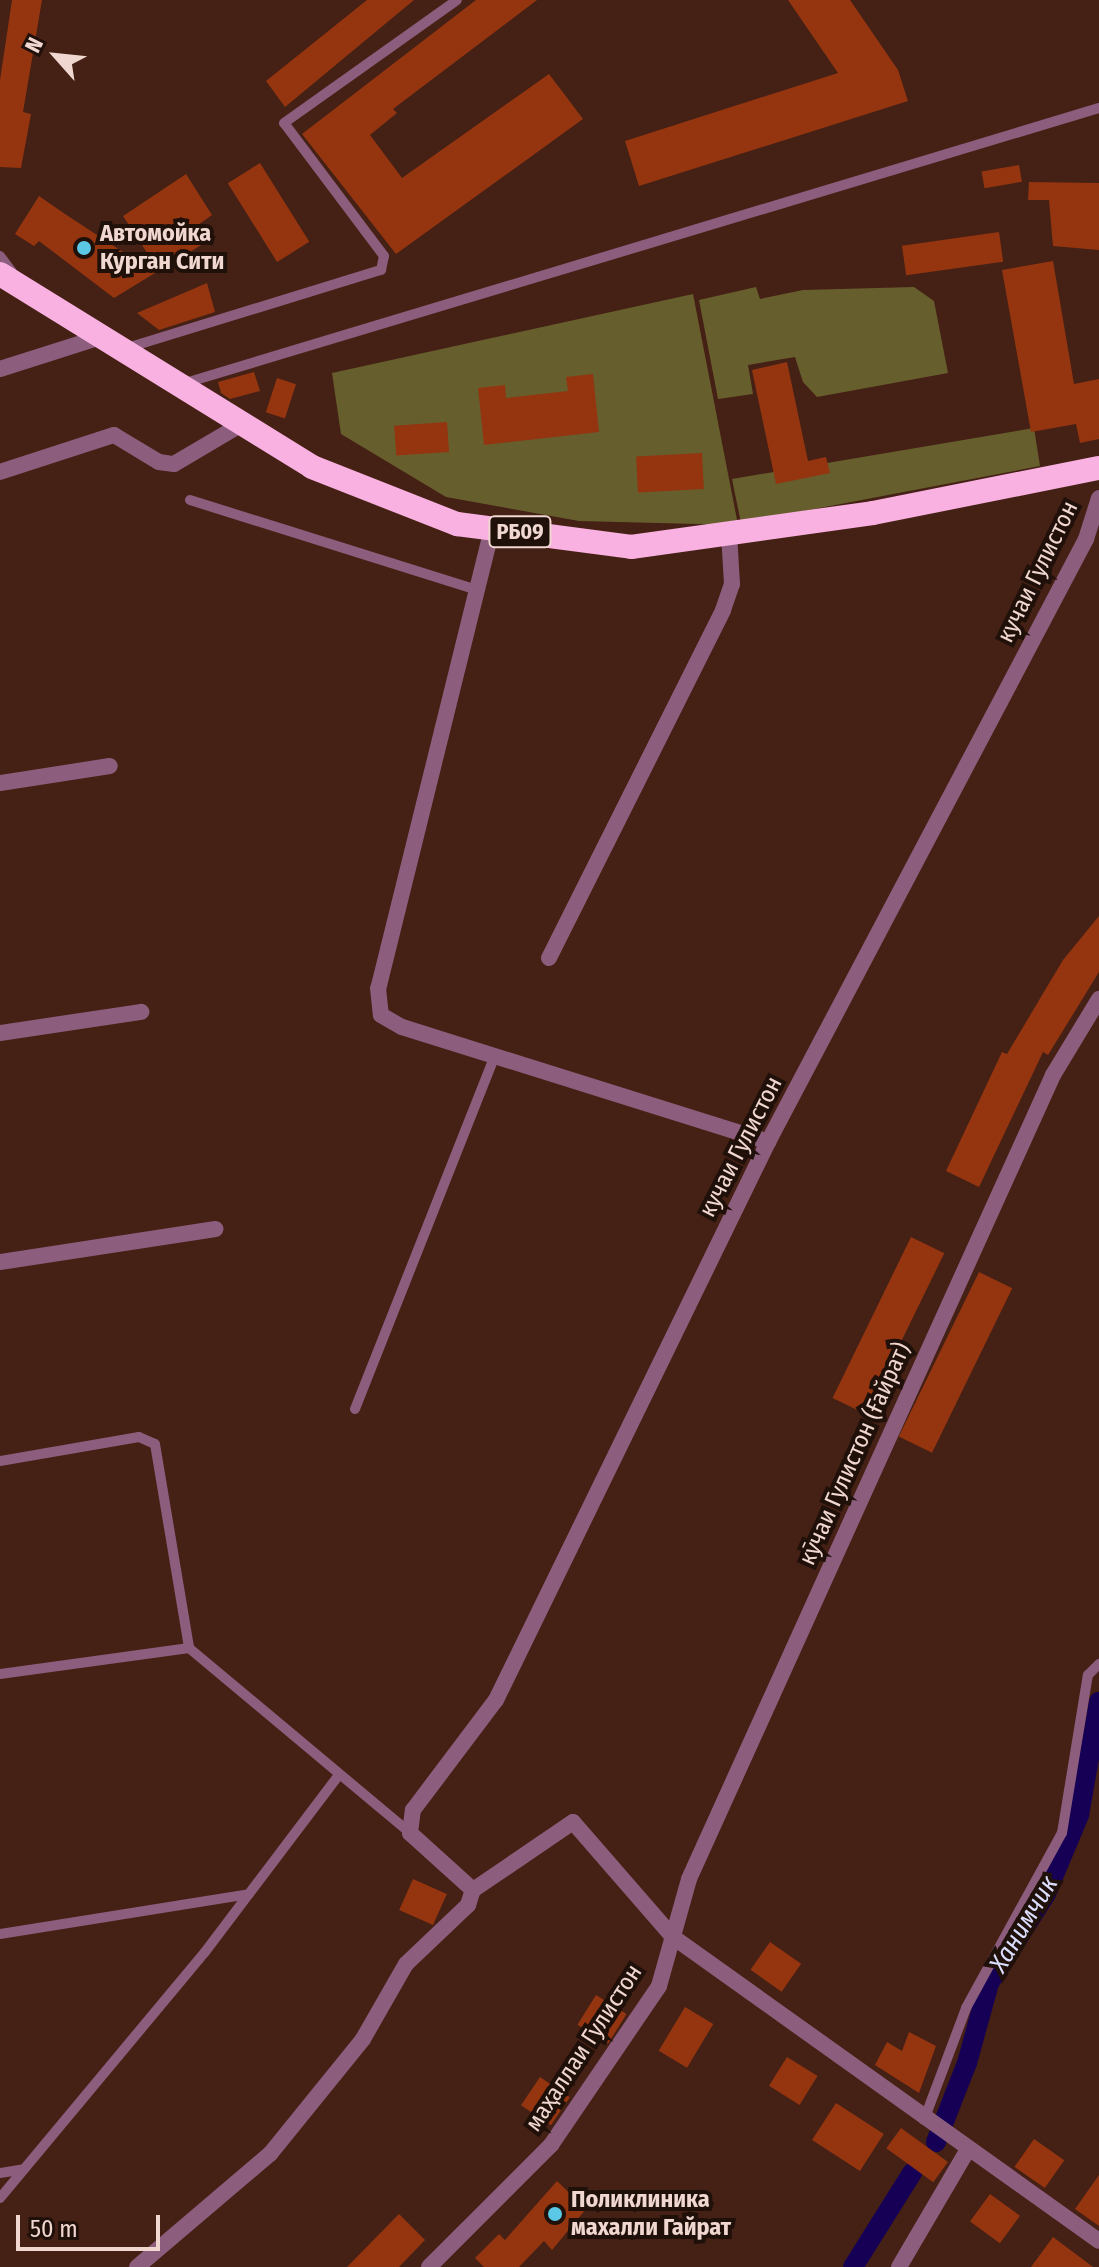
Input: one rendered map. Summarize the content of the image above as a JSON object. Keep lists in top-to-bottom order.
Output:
{
  "streets": {
    "highway": ["РБ09"],
    "street": ["кучаи Гулистон", "кӯчаи Гулистон (Ғайрат)", "маҳаллаи Гулистон"]
  },
  "crossings": [
    ["кӯчаи Гулистон (Ғайрат)", "маҳаллаи Гулистон"]
  ],
  "water": ["Ханимчик"],
  "places": ["Автомойка Курган Сити", "Поликлиника махалли Гайрат"],
  "scale_bar": "50 m",
  "north": "top left"
}
